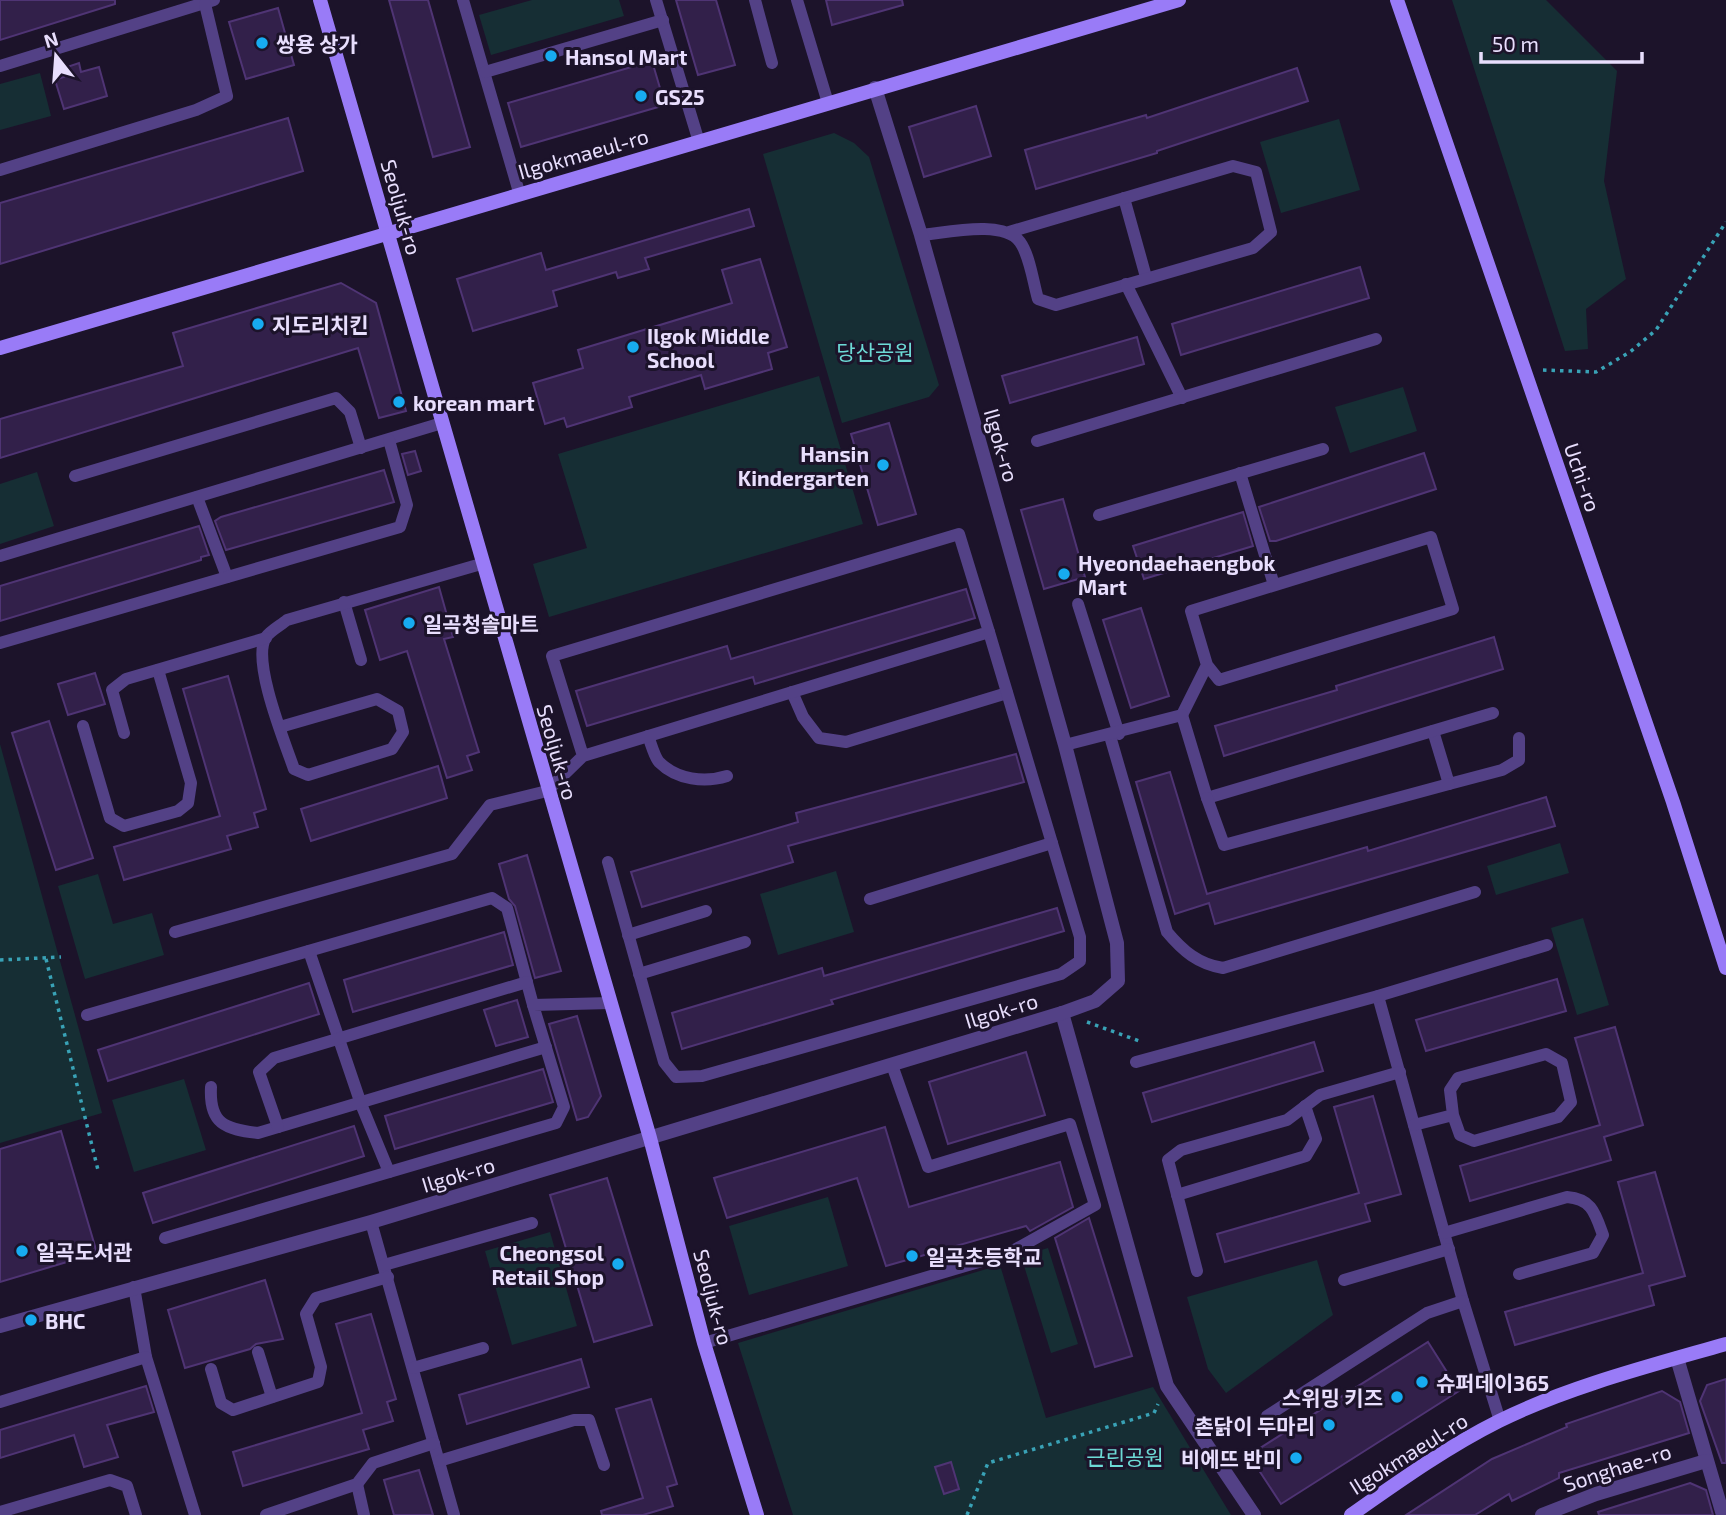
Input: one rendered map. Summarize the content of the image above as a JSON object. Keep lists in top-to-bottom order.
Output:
{
  "streets": {
    "main road": ["Ilgokmaeul-ro", "Seoljuk-ro", "Uchi-ro"],
    "street": ["Ilgok-ro", "Songhae-ro"]
  },
  "crossings": [
    ["Ilgokmaeul-ro", "Seoljuk-ro"],
    ["Ilgokmaeul-ro", "Ilgok-ro"],
    ["Seoljuk-ro", "Ilgok-ro"]
  ],
  "parks": ["당산공원", "근린공원"],
  "places": [
    "쌍용 상가",
    "Hansol Mart",
    "GS25",
    "지도리치킨",
    "Ilgok Middle School",
    "korean mart",
    "Hansin Kindergarten",
    "Hyeondaehaengbok Mart",
    "일곡청솔마트",
    "일곡도서관",
    "일곡초등학교",
    "Cheongsol Retail Shop",
    "BHC",
    "슈퍼데이365",
    "스위밍 키즈",
    "촌닭이 두마리",
    "비에뜨 반미"
  ],
  "scale_bar": "50 m",
  "north": "top"
}
